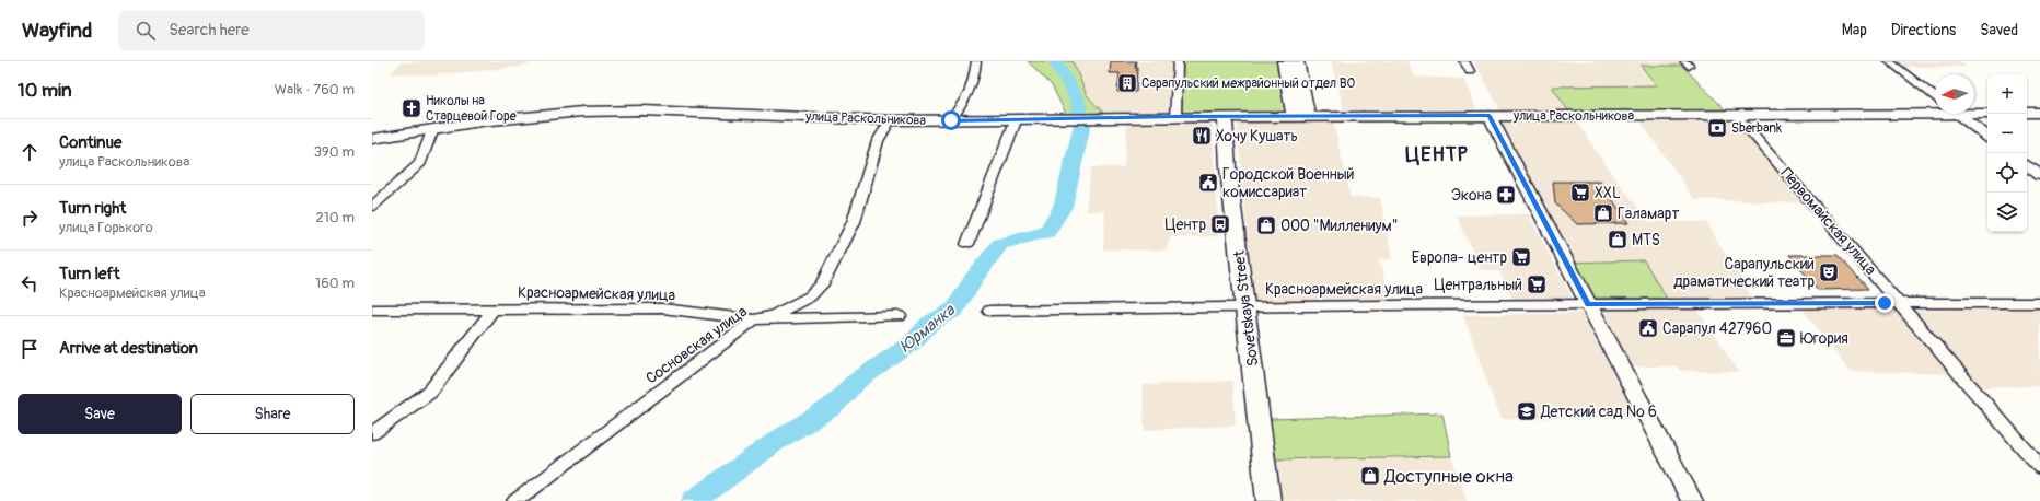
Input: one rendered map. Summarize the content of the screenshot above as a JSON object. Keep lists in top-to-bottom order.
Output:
{
  "streets": {
    "main road": ["улица Раскольникова", "Sovetskaya Street"],
    "street": ["Первомайская улица", "Красноармейская улица", "Сосновская улица"]
  },
  "crossings": [
    ["улица Раскольникова", "Первомайская улица"],
    ["улица Раскольникова", "Sovetskaya Street"],
    ["улица Раскольникова", "Сосновская улица"],
    ["Первомайская улица", "Красноармейская улица"],
    ["Красноармейская улица", "Sovetskaya Street"],
    ["Красноармейская улица", "Сосновская улица"]
  ],
  "districts": ["ЦЕНТР"],
  "water": ["Юрманка"],
  "places": {
    "building": ["Сарапульский межрайонный отдел ВО"],
    "church": ["Николы на Старцевой Горе"],
    "bank": ["Sberbank"],
    "restaurant": ["Хочу Кушать"],
    "public building": ["Городской Военный комиссариат", "Сарапул 427960"],
    "supermarket": ["XXL", "Европа- центр", "Центральный"],
    "pharmacy": ["Экона"],
    "shop": [
      "Галамарт",
      "ООО \"Миллениум\"",
      "MTS",
      "Доступные окна"
    ],
    "bus stop": ["Центр"],
    "theatre": ["Сарапульский драматический театр"],
    "office": ["Югория"],
    "school or university": ["Детский сад № 6"]
  },
  "north": "left",
  "page": {
    "header": "Wayfind",
    "search": "Search here",
    "nav": ["Map", "Directions", "Saved"],
    "heading": ["10 min", "Walk · 760 m"],
    "map_buttons": ["+", "−"],
    "list": [
      ["Continue", "улица Раскольникова", "390 m"],
      ["Turn right", "улица Горького", "210 m"],
      ["Turn left", "Красноармейская улица", "160 m"],
      "Arrive at destination"
    ],
    "buttons": ["Save", "Share"]
  }
}
